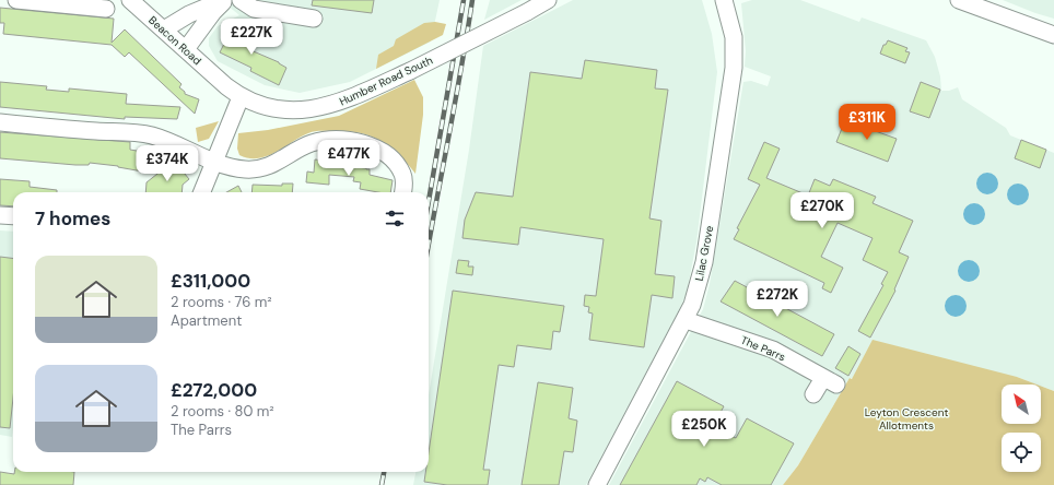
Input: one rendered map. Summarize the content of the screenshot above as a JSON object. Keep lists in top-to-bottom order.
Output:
{
  "streets": {
    "street": [
      "Beacon Road",
      "Humber Road South",
      "Lilac Grove",
      "The Parrs"
    ]
  },
  "crossings": [
    ["Beacon Road", "Humber Road South"],
    ["Lilac Grove", "The Parrs"]
  ],
  "parks": ["Leyton Crescent Allotments"],
  "north": "top left",
  "page": {
    "price": [
      "£227K",
      "£311K",
      "£477K",
      "£374K",
      "£270K",
      "£272K",
      "£250K"
    ],
    "heading": "7 homes",
    "list": [
      {
        "name": "£311,000",
        "note": "2 rooms · 76 m² · Apartment"
      },
      {
        "name": "£272,000",
        "note": "2 rooms · 80 m² · The Parrs"
      }
    ]
  }
}
